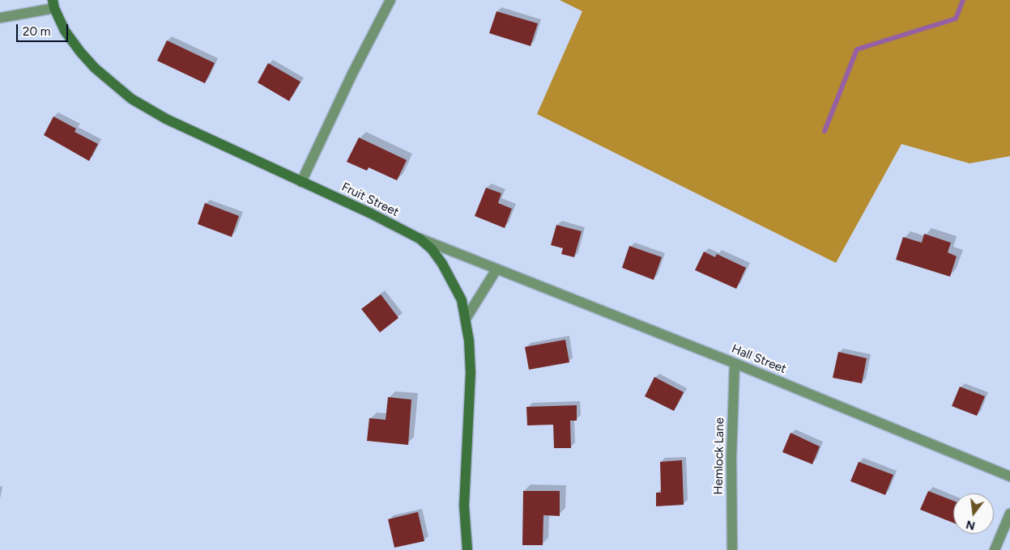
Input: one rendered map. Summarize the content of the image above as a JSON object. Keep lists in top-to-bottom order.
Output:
{
  "streets": {
    "street": ["Fruit Street", "Hall Street", "Hemlock Lane"]
  },
  "crossings": [
    ["Fruit Street", "Hall Street"],
    ["Hall Street", "Hemlock Lane"]
  ],
  "scale_bar": "20 m",
  "north": "bottom"
}
